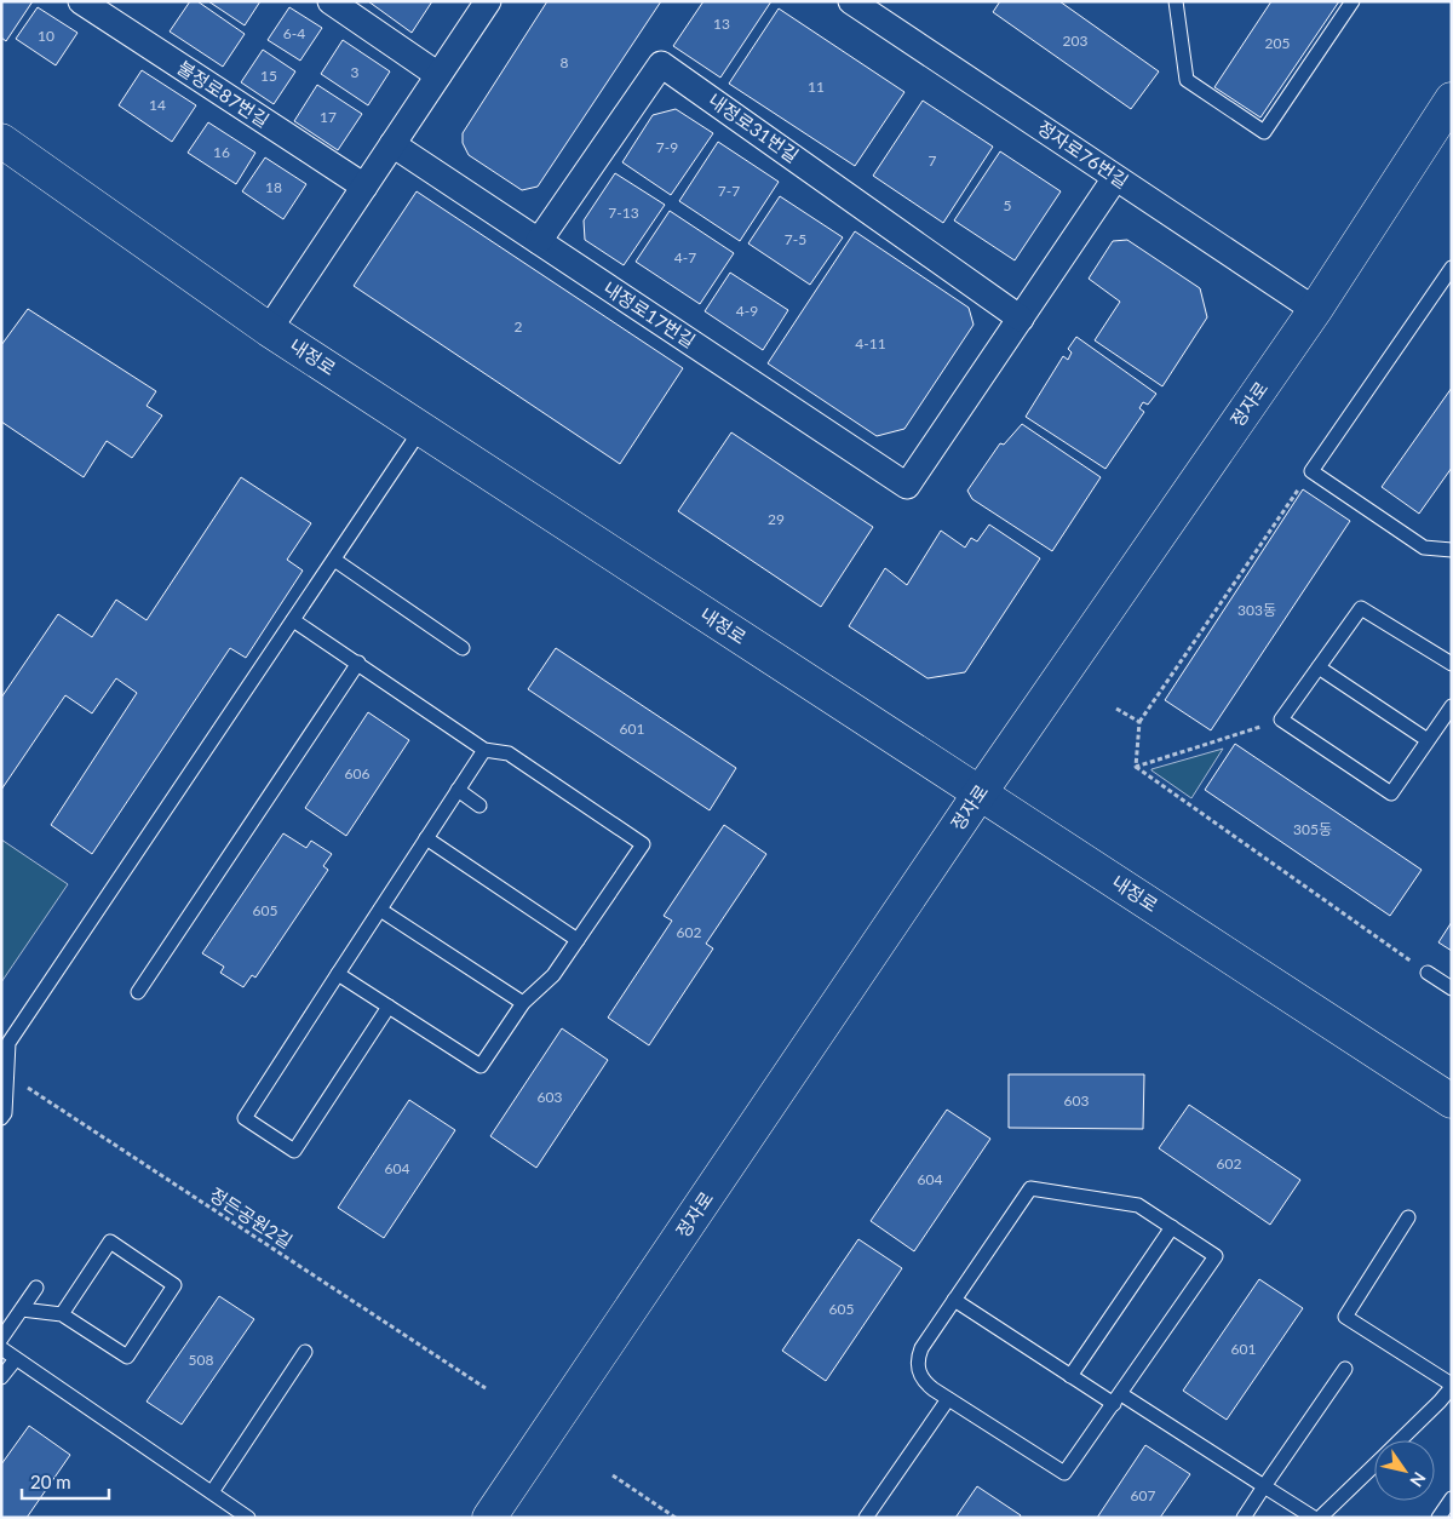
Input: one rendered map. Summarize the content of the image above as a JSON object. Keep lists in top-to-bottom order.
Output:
{
  "streets": {
    "street": [
      "불정로87번길",
      "내정로31번길",
      "정자로76번길",
      "내정로17번길",
      "내정로",
      "정자로"
    ],
    "path": ["정든공원2길"]
  },
  "crossings": [
    ["내정로31번길", "내정로17번길"],
    ["정자로76번길", "정자로"],
    ["내정로", "정자로"]
  ],
  "house_numbers": [
    "13",
    "6-4",
    "10",
    "203",
    "205",
    "8",
    "3",
    "15",
    "11",
    "14",
    "17",
    "7-9",
    "16",
    "7",
    "18",
    "7-7",
    "5",
    "7-13",
    "7-5",
    "4-7",
    "4-9",
    "2",
    "4-11",
    "29",
    "303동",
    "601",
    "606",
    "305동",
    "605",
    "602",
    "603",
    "603",
    "602",
    "604",
    "604",
    "605",
    "601",
    "508",
    "607"
  ],
  "scale_bar": "20 m",
  "north": "bottom right"
}
